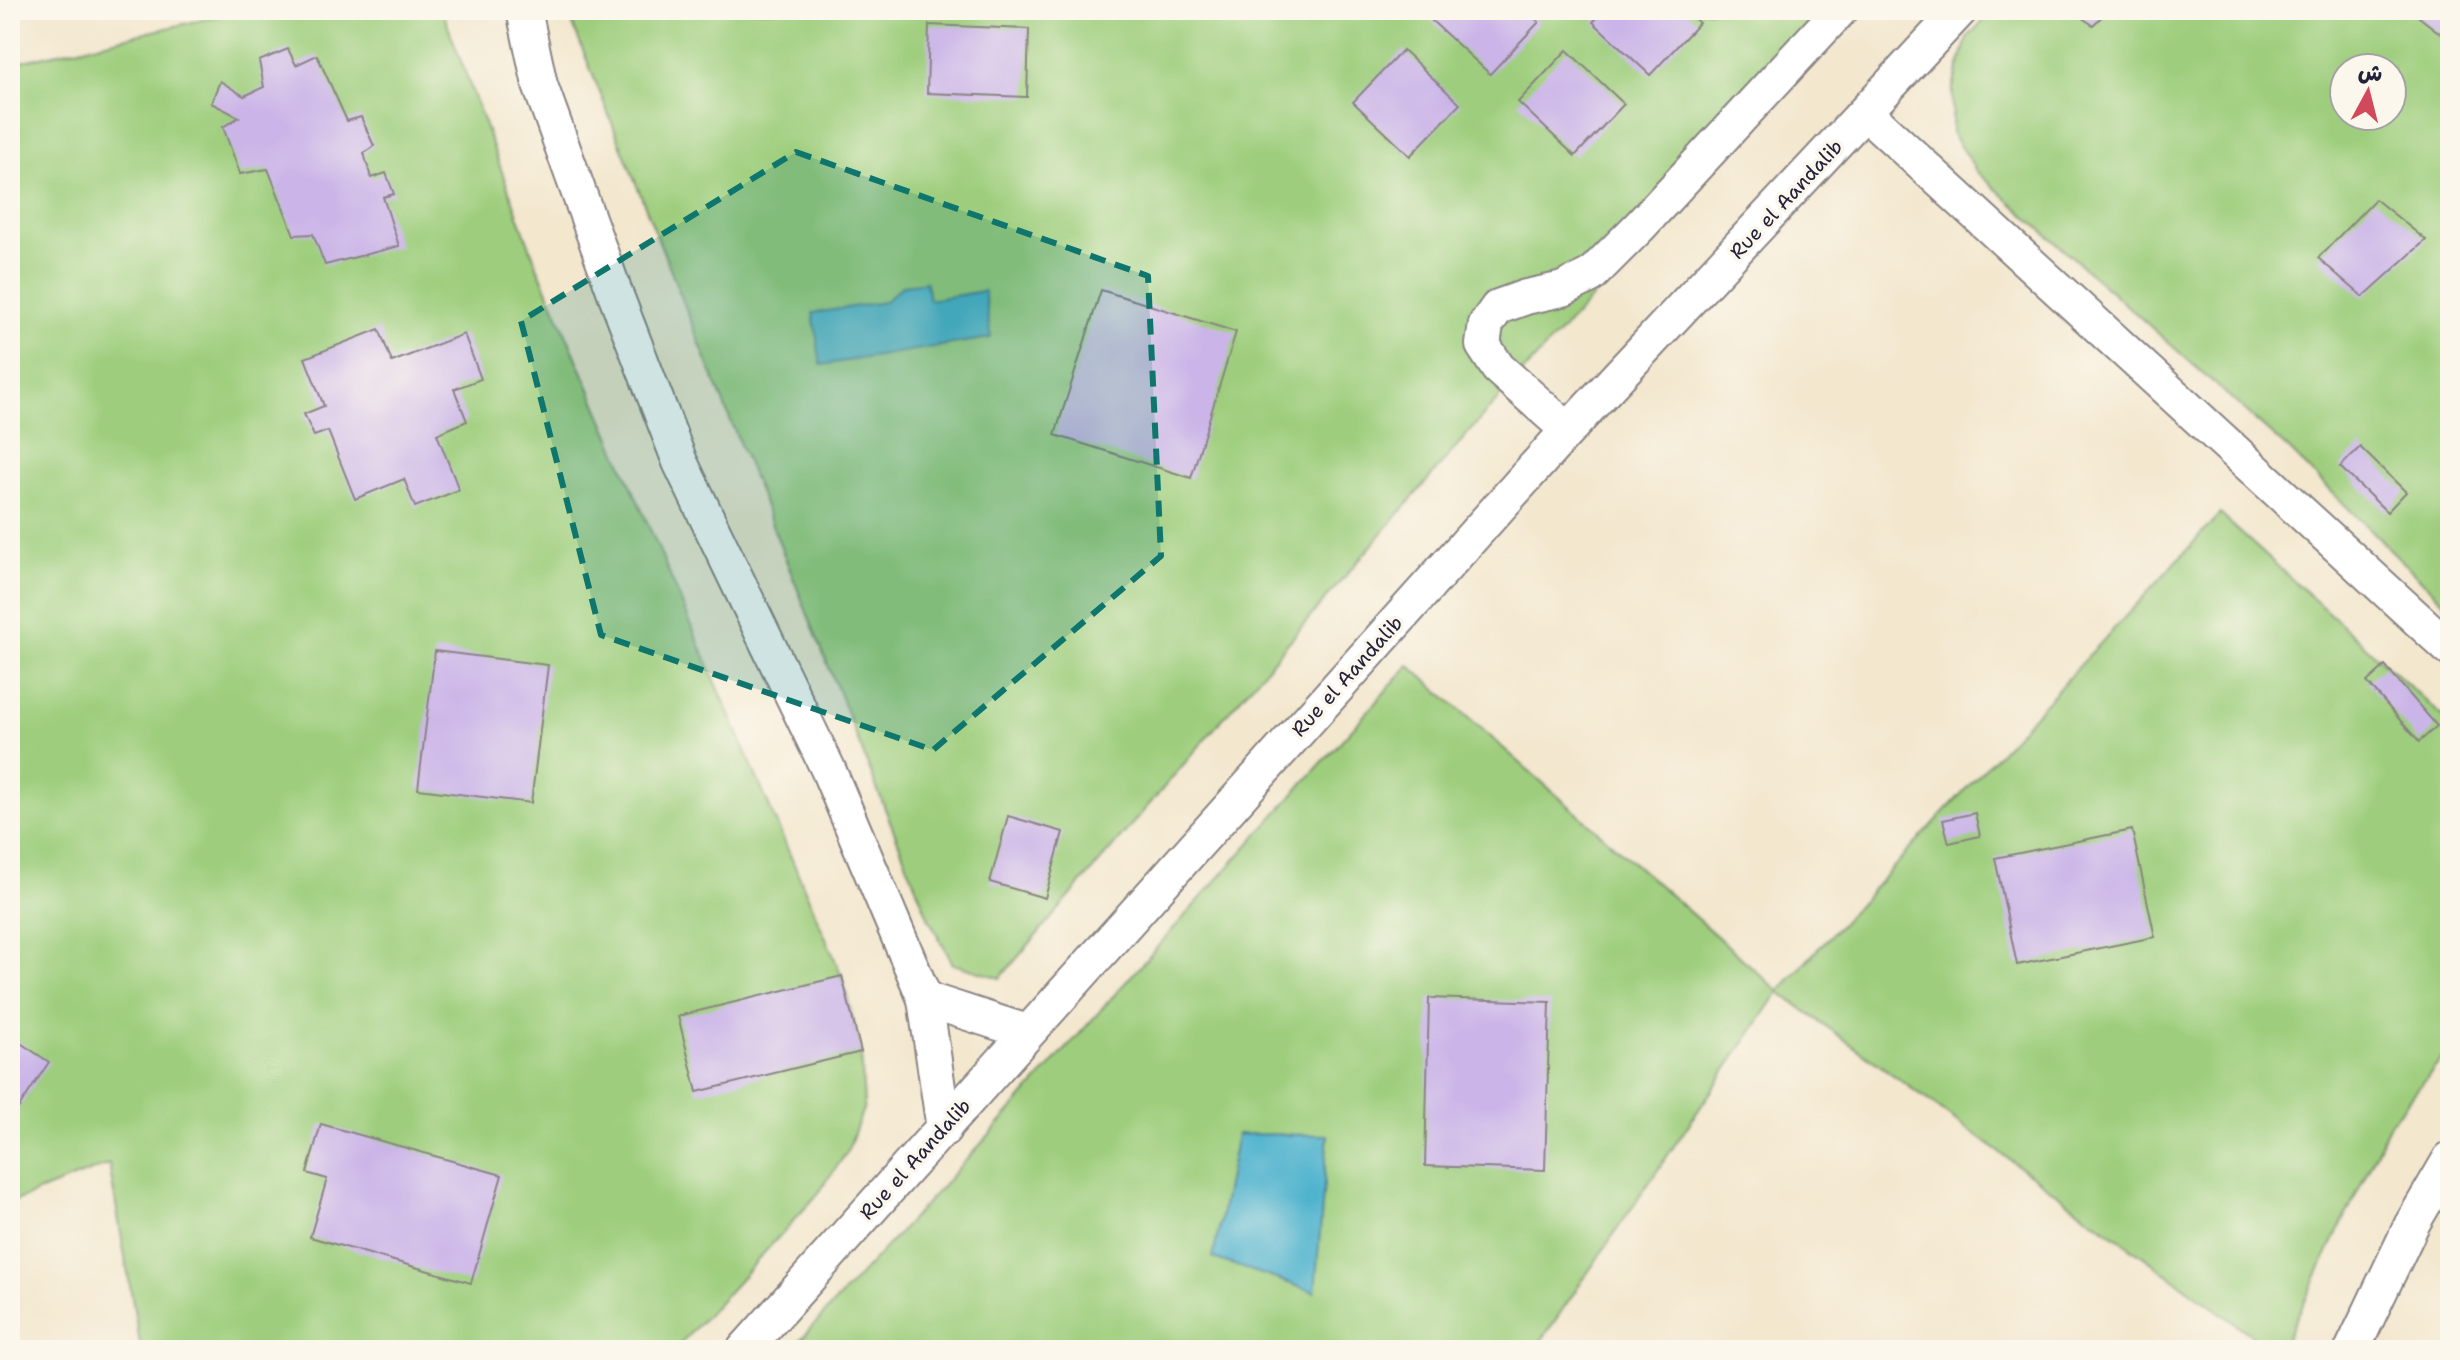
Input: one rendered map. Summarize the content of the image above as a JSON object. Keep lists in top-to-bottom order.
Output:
{
  "streets": {
    "street": ["Rue el Aandalib"]
  },
  "north": "top"
}
